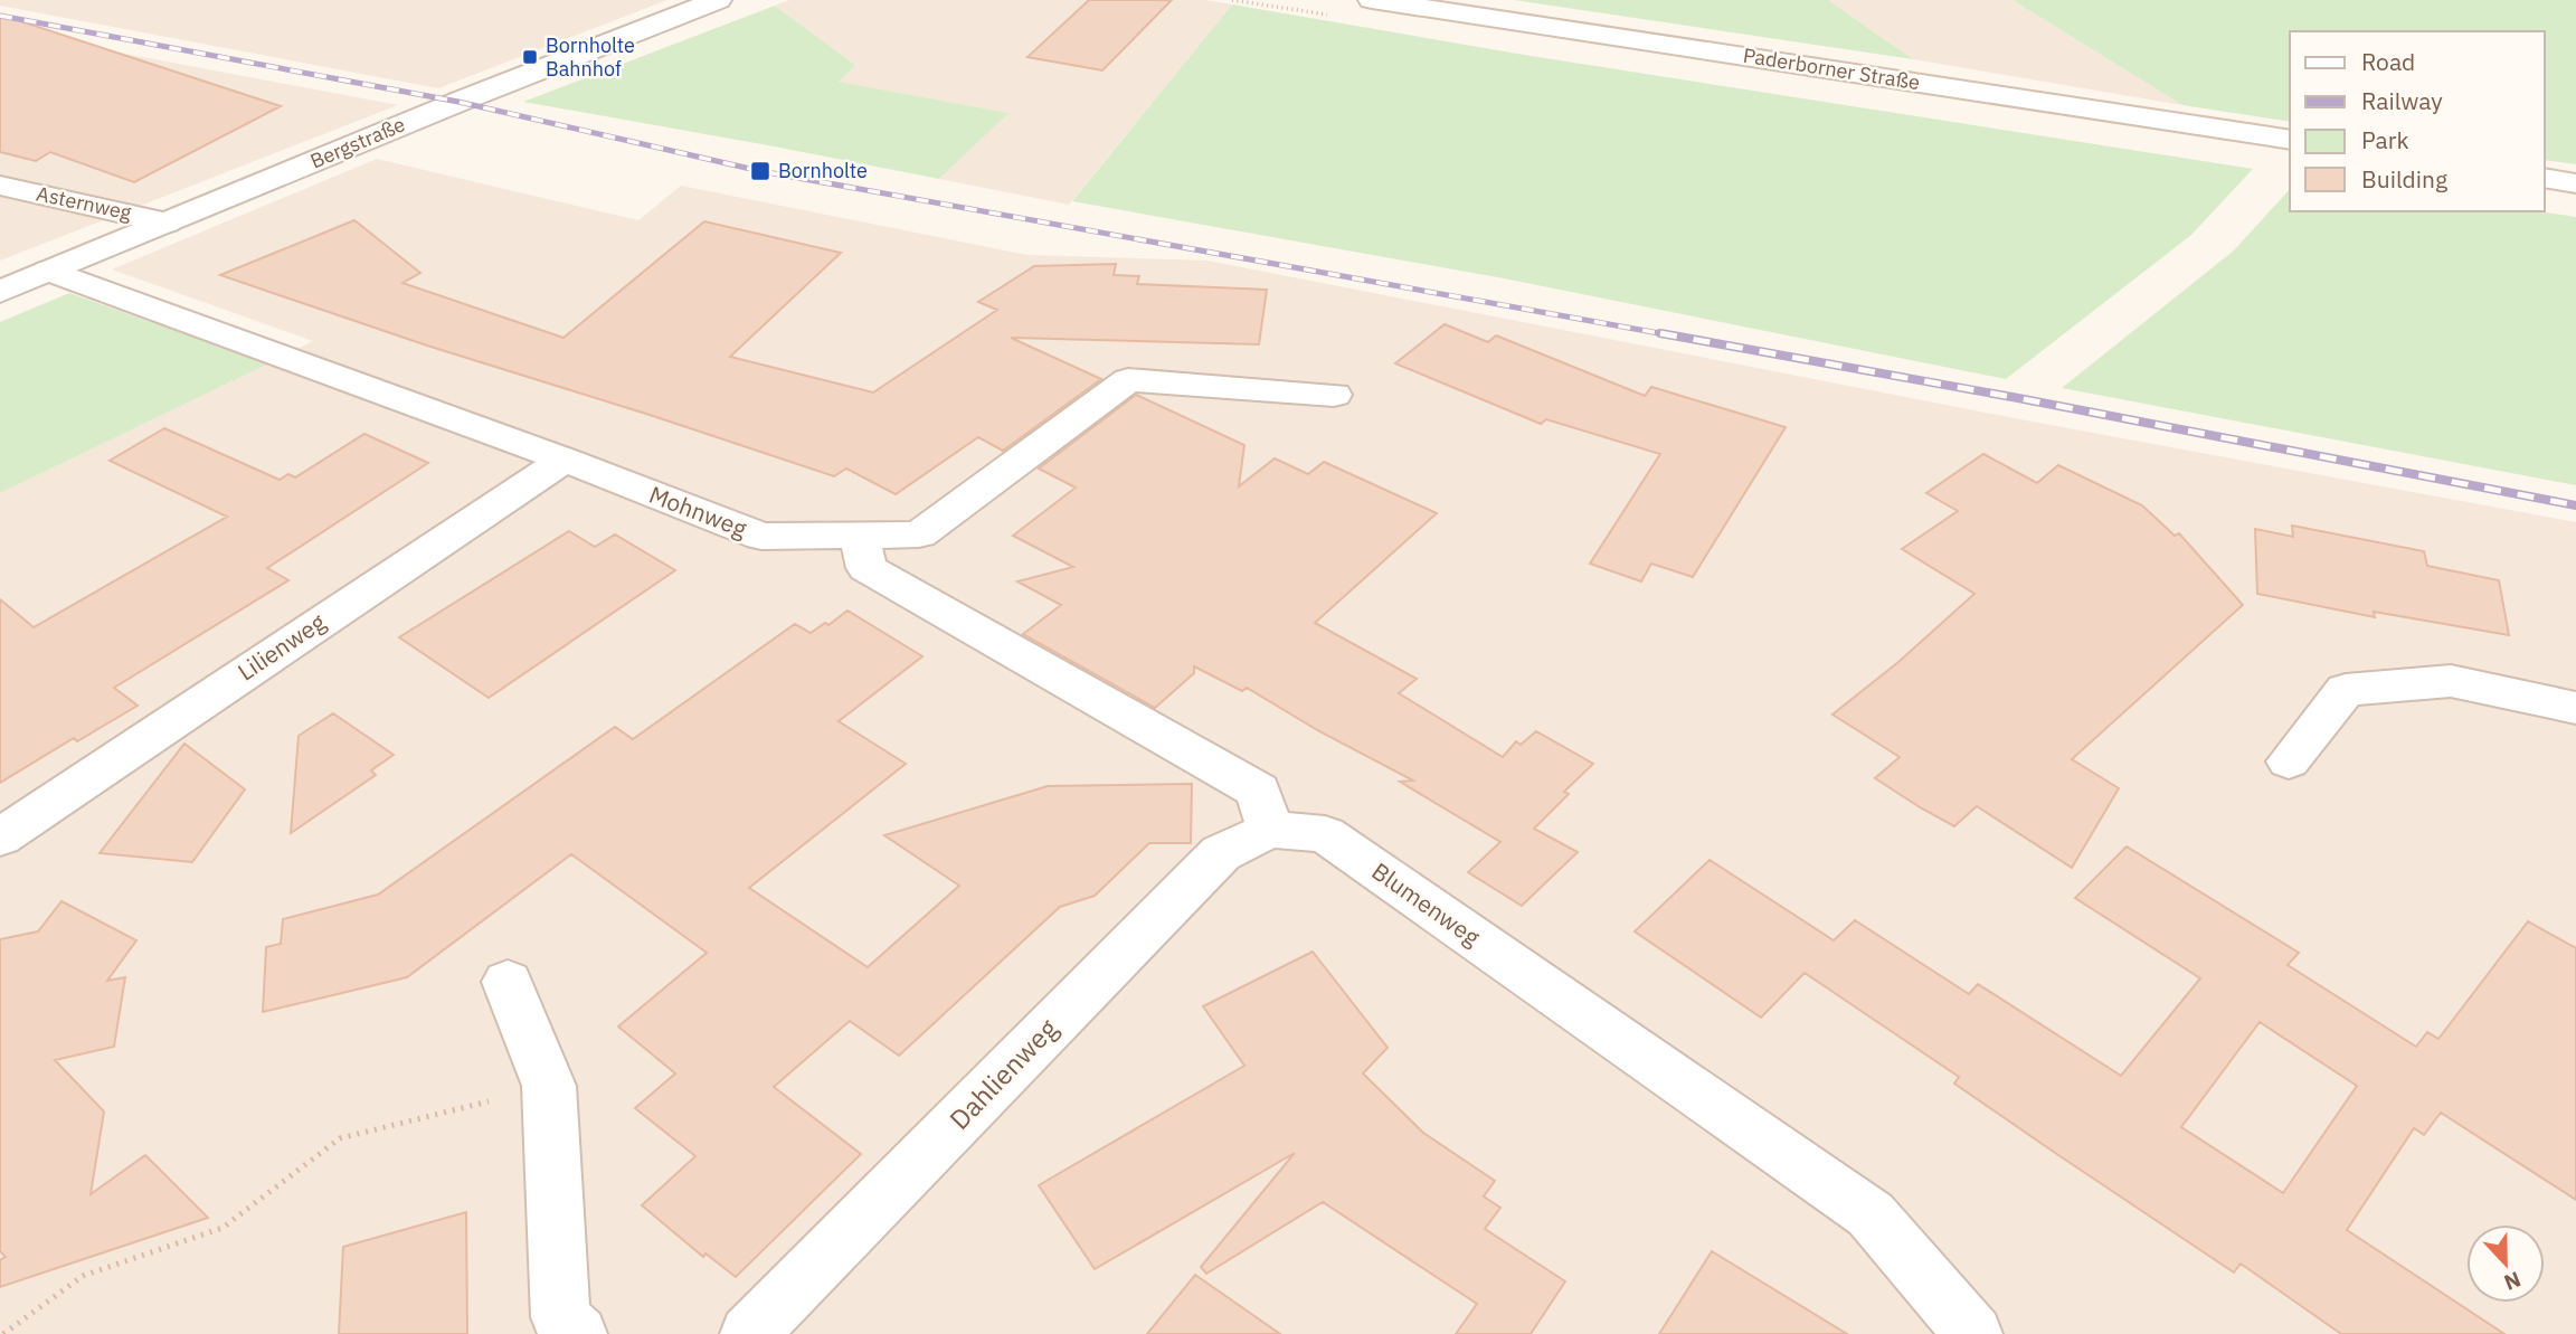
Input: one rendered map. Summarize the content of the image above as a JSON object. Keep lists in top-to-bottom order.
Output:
{
  "streets": {
    "street": [
      "Paderborner Straße",
      "Bergstraße",
      "Asternweg",
      "Mohnweg",
      "Lilienweg",
      "Blumenweg",
      "Dahlienweg"
    ]
  },
  "crossings": [
    ["Bergstraße", "Asternweg"],
    ["Bergstraße", "Mohnweg"],
    ["Mohnweg", "Lilienweg"],
    ["Blumenweg", "Dahlienweg"]
  ],
  "places": {
    "transit": ["Bornholte Bahnhof", "Bornholte"]
  },
  "legend": [
    "Road",
    "Railway",
    "Park",
    "Building"
  ],
  "north": "bottom"
}
